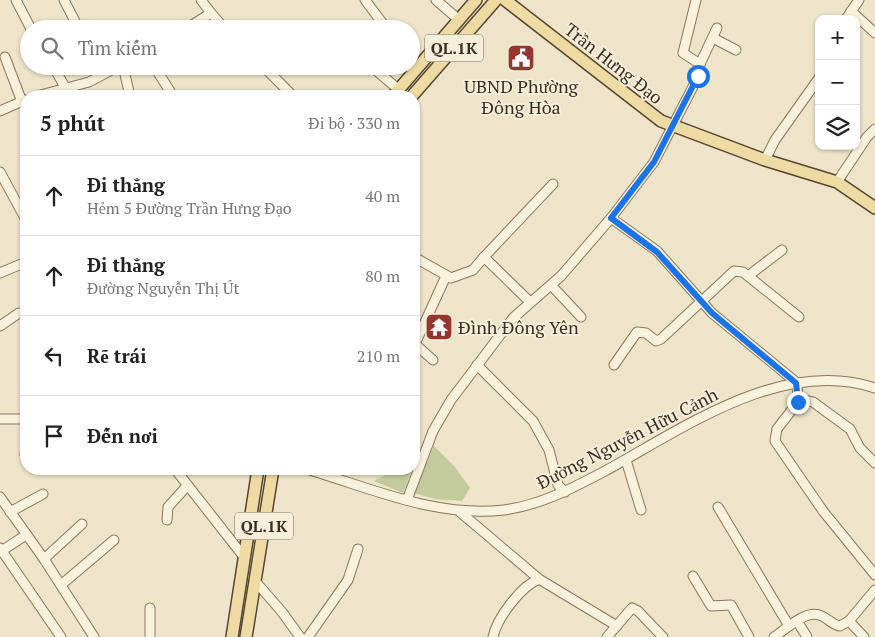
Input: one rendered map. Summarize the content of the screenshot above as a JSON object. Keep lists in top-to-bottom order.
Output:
{
  "streets": {
    "main road": ["QL.1K", "Trần Hưng Đạo"],
    "street": ["Đường Nguyễn Hữu Cảnh"]
  },
  "places": {
    "public building": ["UBND Phường Đông Hòa"],
    "temple": ["Đình Đông Yên"]
  },
  "page": {
    "map_buttons": ["+", "−"],
    "search": "Tìm kiếm",
    "heading": ["5 phút", "Đi bộ · 330 m"],
    "list": [
      ["Đi thẳng", "Hẻm 5 Đường Trần Hưng Đạo", "40 m"],
      ["Đi thẳng", "Đường Nguyễn Thị Út", "80 m"],
      ["Rẽ trái", "210 m"],
      "Đến nơi"
    ]
  }
}
